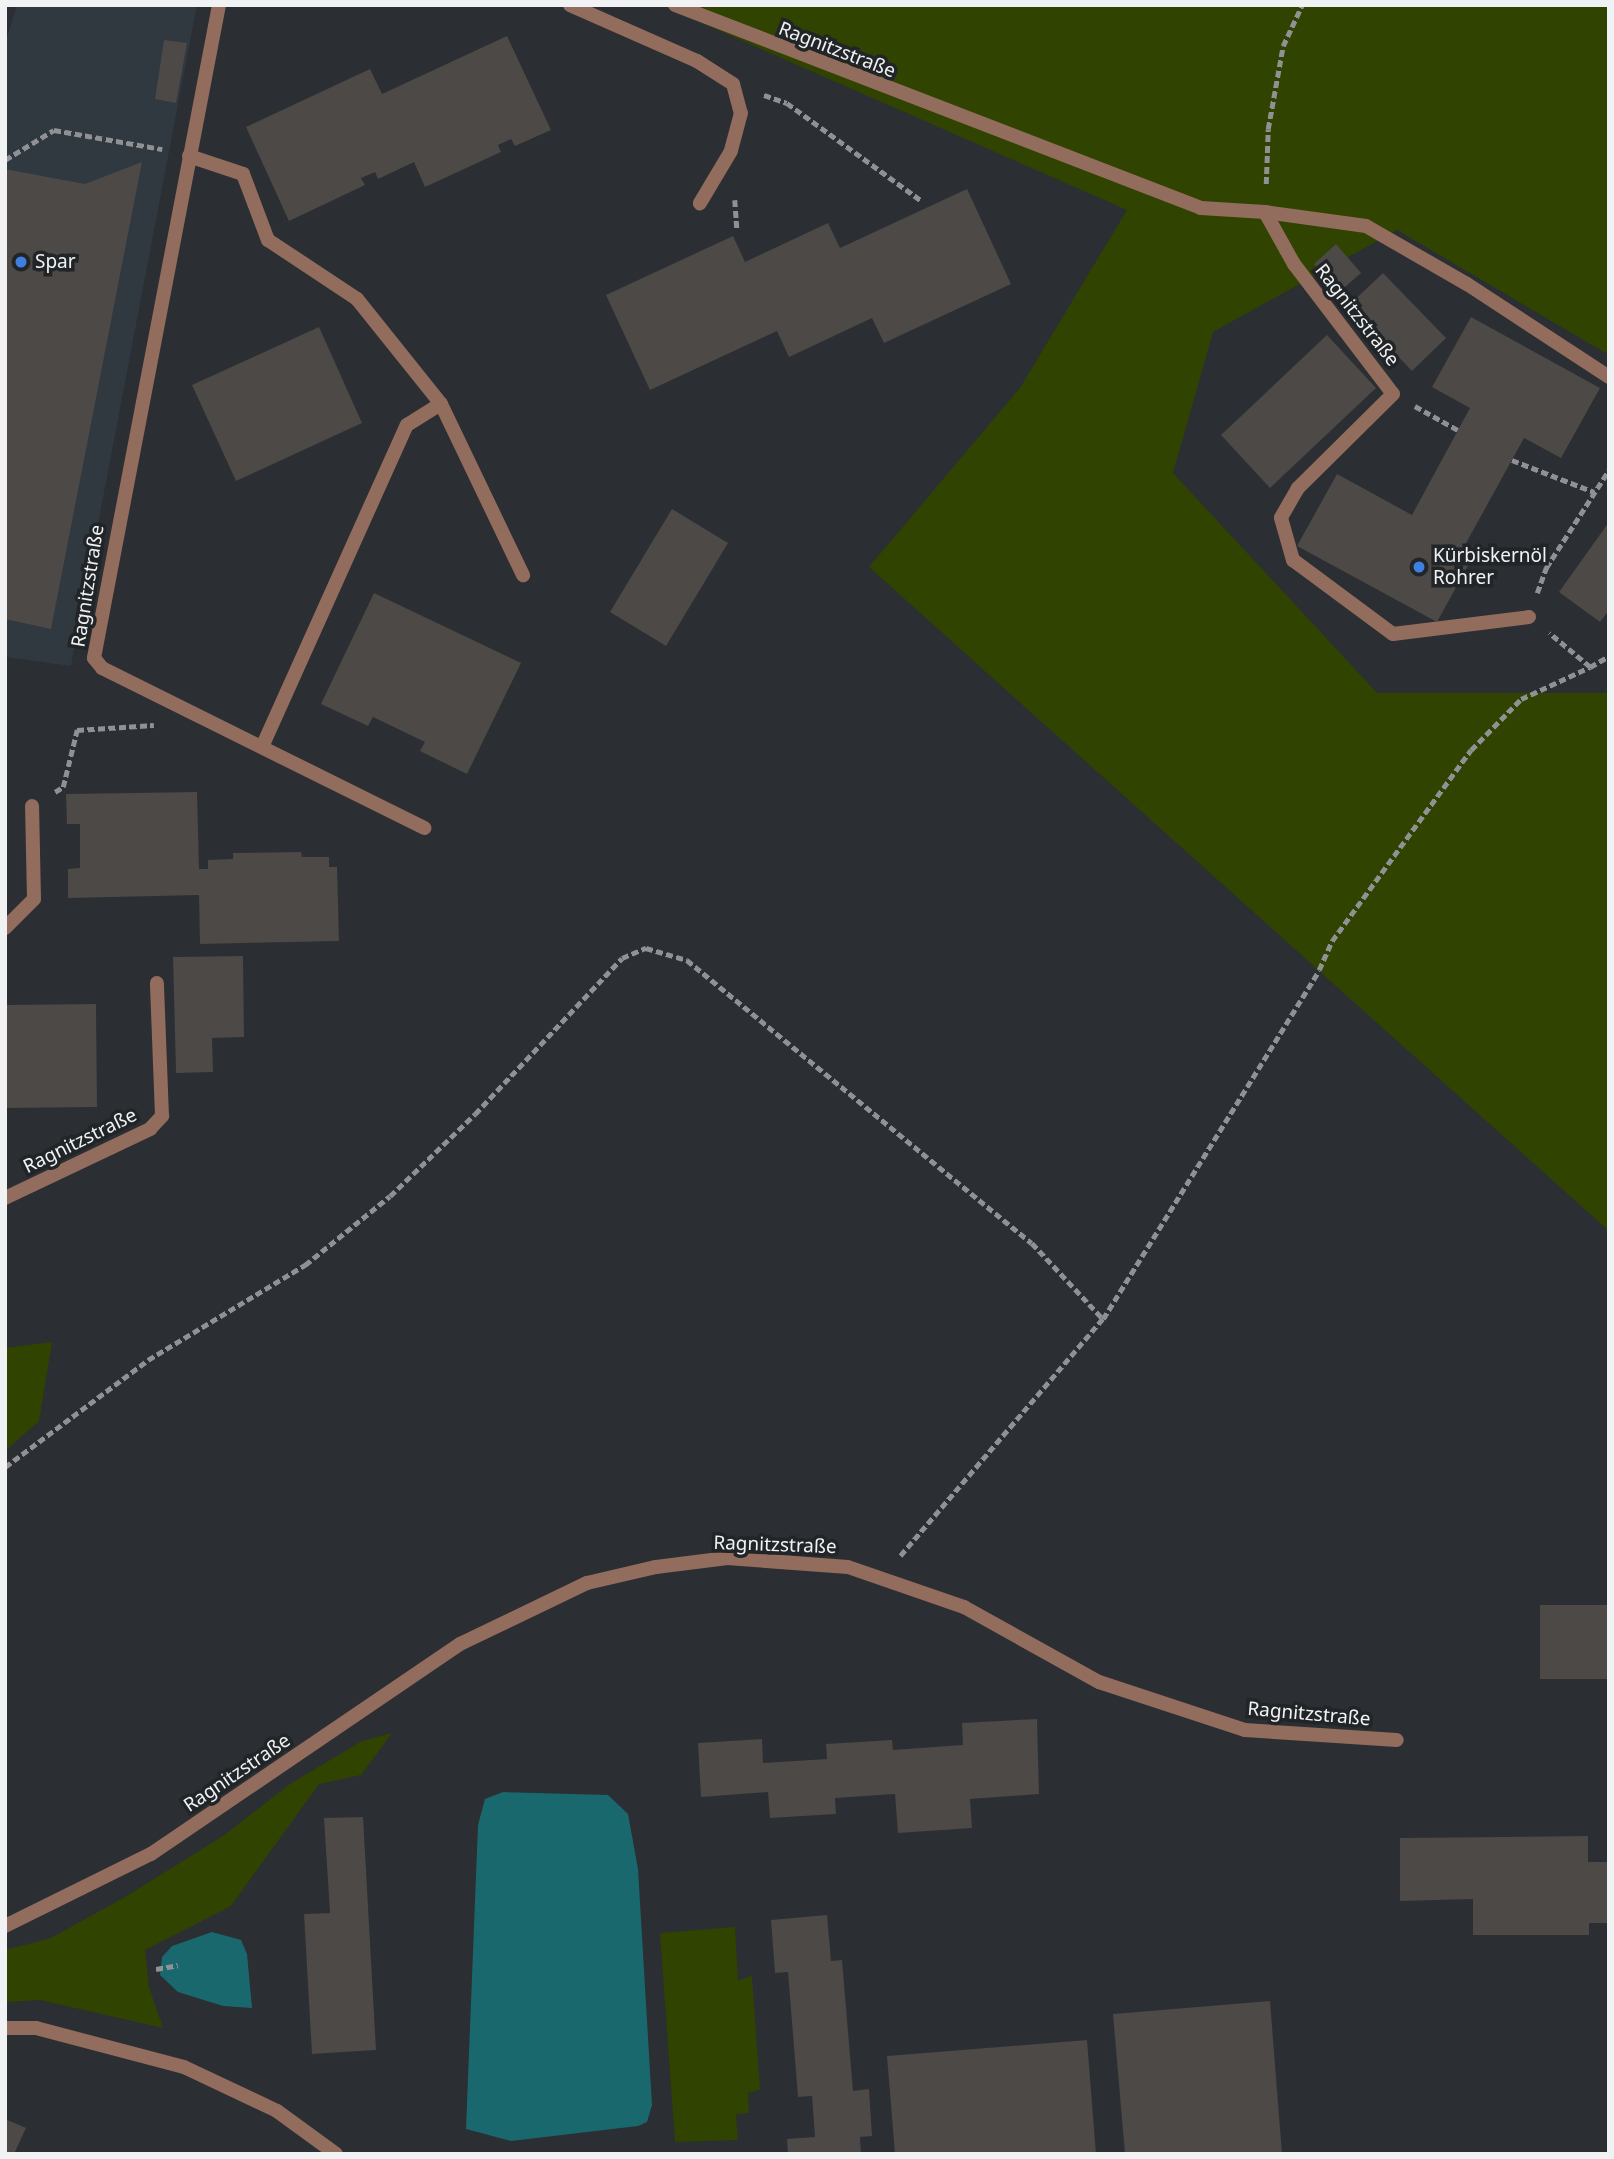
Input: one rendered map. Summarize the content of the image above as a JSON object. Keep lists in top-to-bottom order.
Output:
{
  "streets": {
    "street": ["Ragnitzstraße"]
  },
  "places": ["Spar", "Kürbiskernöl Rohrer"]
}
